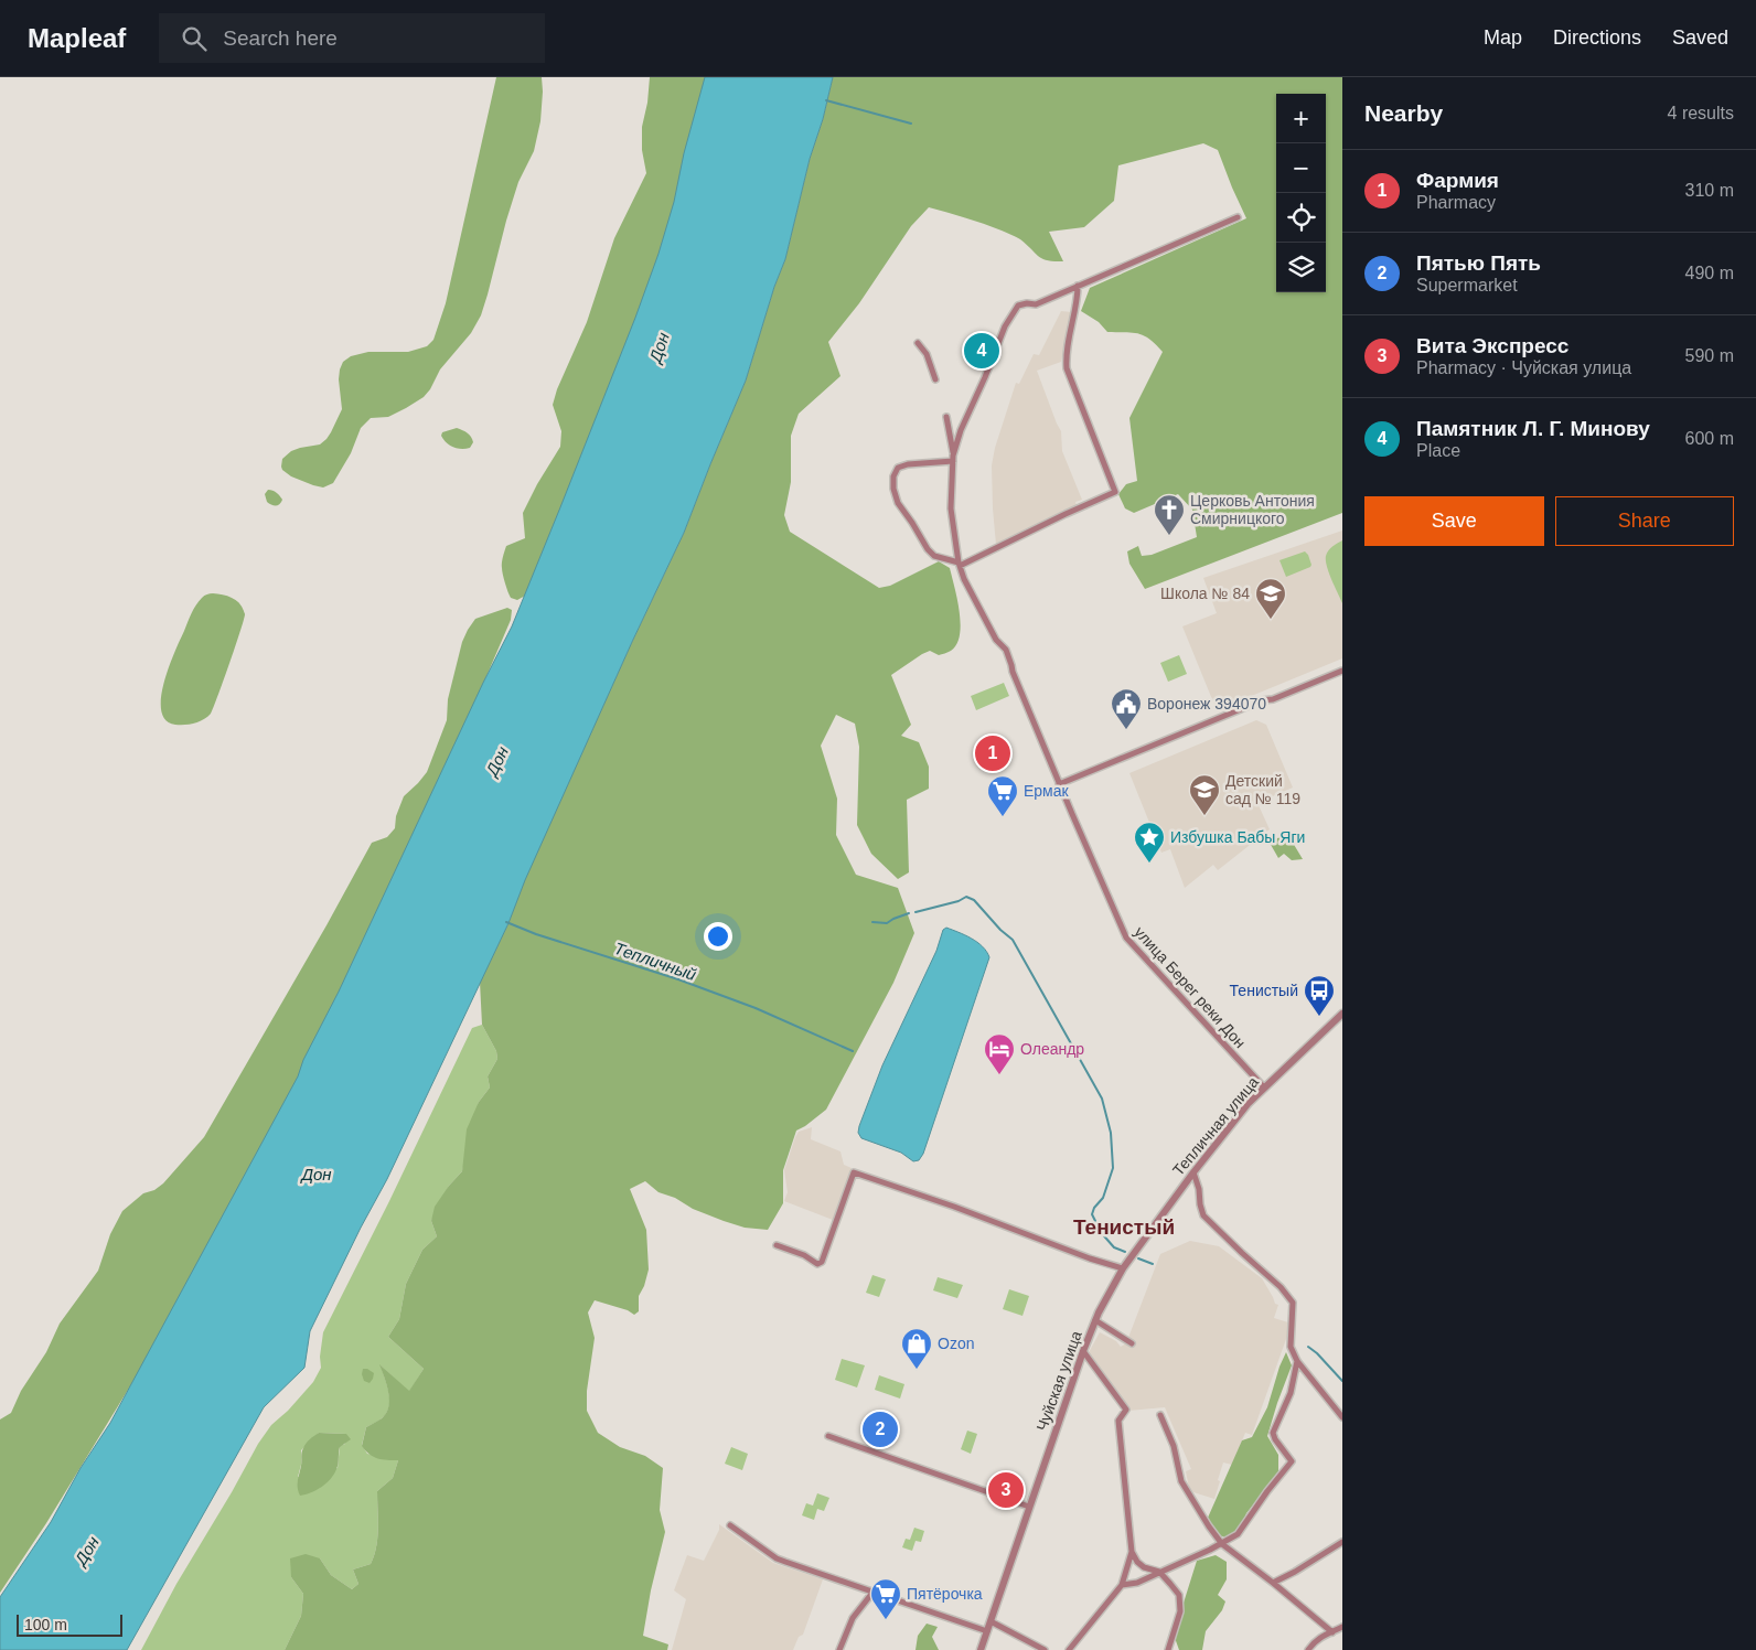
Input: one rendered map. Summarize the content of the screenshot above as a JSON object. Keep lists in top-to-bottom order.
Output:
{
  "streets": {
    "street": ["улица Берег реки Дон", "Тепличная улица", "Чуйская улица"]
  },
  "crossings": [
    ["улица Берег реки Дон", "Тепличная улица"],
    ["Тепличная улица", "Чуйская улица"]
  ],
  "districts": ["Тенистый"],
  "water": ["Дон", "Тепличный"],
  "places": {
    "church": ["Церковь Антония Смирницкого"],
    "school or university": ["Школа № 84", "Детский сад № 119"],
    "public building": ["Воронеж 394070"],
    "supermarket": ["Ермак", "Пятёрочка"],
    "place": ["Избушка Бабы Яги"],
    "bus stop": ["Тенистый"],
    "hotel": ["Олеандр"],
    "shop": ["Ozon"]
  },
  "scale_bar": "100 m",
  "page": {
    "header": "Mapleaf",
    "search": "Search here",
    "nav": ["Map", "Directions", "Saved"],
    "heading": ["Nearby", "4 results"],
    "map_buttons": ["+", "−"],
    "list": [
      {
        "mark": "1",
        "name": "Фармия",
        "note": "Pharmacy",
        "value": "310 m"
      },
      {
        "mark": "2",
        "name": "Пятью Пять",
        "note": "Supermarket",
        "value": "490 m"
      },
      {
        "mark": "3",
        "name": "Вита Экспресс",
        "note": "Pharmacy · Чуйская улица",
        "value": "590 m"
      },
      {
        "mark": "4",
        "name": "Памятник Л. Г. Минову",
        "note": "Place",
        "value": "600 m"
      }
    ],
    "pins": [
      "4",
      "1",
      "2",
      "3"
    ],
    "buttons": ["Save", "Share"],
    "scale": "100 m"
  }
}
